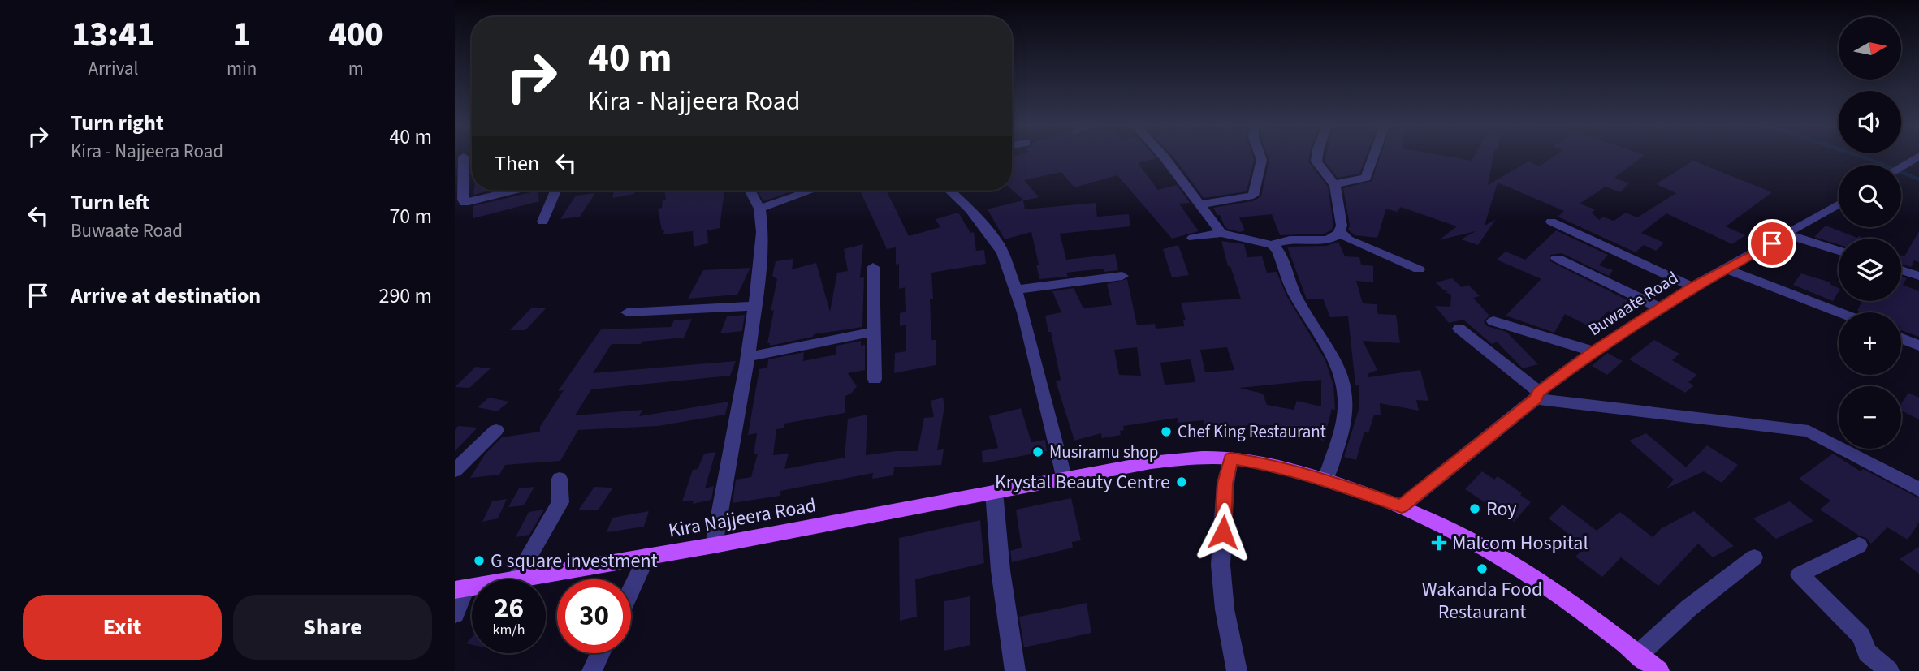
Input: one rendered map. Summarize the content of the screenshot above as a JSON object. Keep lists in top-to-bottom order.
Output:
{
  "streets": {
    "main road": ["Kira Najjeera Road"],
    "street": ["Buwaate Road"]
  },
  "crossings": [
    ["Buwaate Road", "Kira Najjeera Road"]
  ],
  "places": {
    "other": [
      "Chef King Restaurant",
      "Musiramu shop",
      "Krystal Beauty Centre",
      "Roy",
      "G square investment",
      "Wakanda Food Restaurant"
    ],
    "health": ["Malcom Hospital"]
  },
  "north": "right",
  "page": {
    "eta": [
      "13:41",
      "Arrival",
      "1",
      "min",
      "400",
      "m"
    ],
    "map_buttons": ["+", "−"],
    "turn": ["40 m", "Kira - Najjeera Road"],
    "list": [
      {
        "name": "Turn right",
        "note": "Kira - Najjeera Road",
        "value": "40 m"
      },
      {
        "name": "Turn left",
        "note": "Buwaate Road",
        "value": "70 m"
      },
      {
        "name": "Arrive at destination",
        "value": "290 m"
      }
    ],
    "then": "Then",
    "speed": "26 km/h",
    "limit": "30",
    "buttons": ["Exit", "Share"]
  }
}
